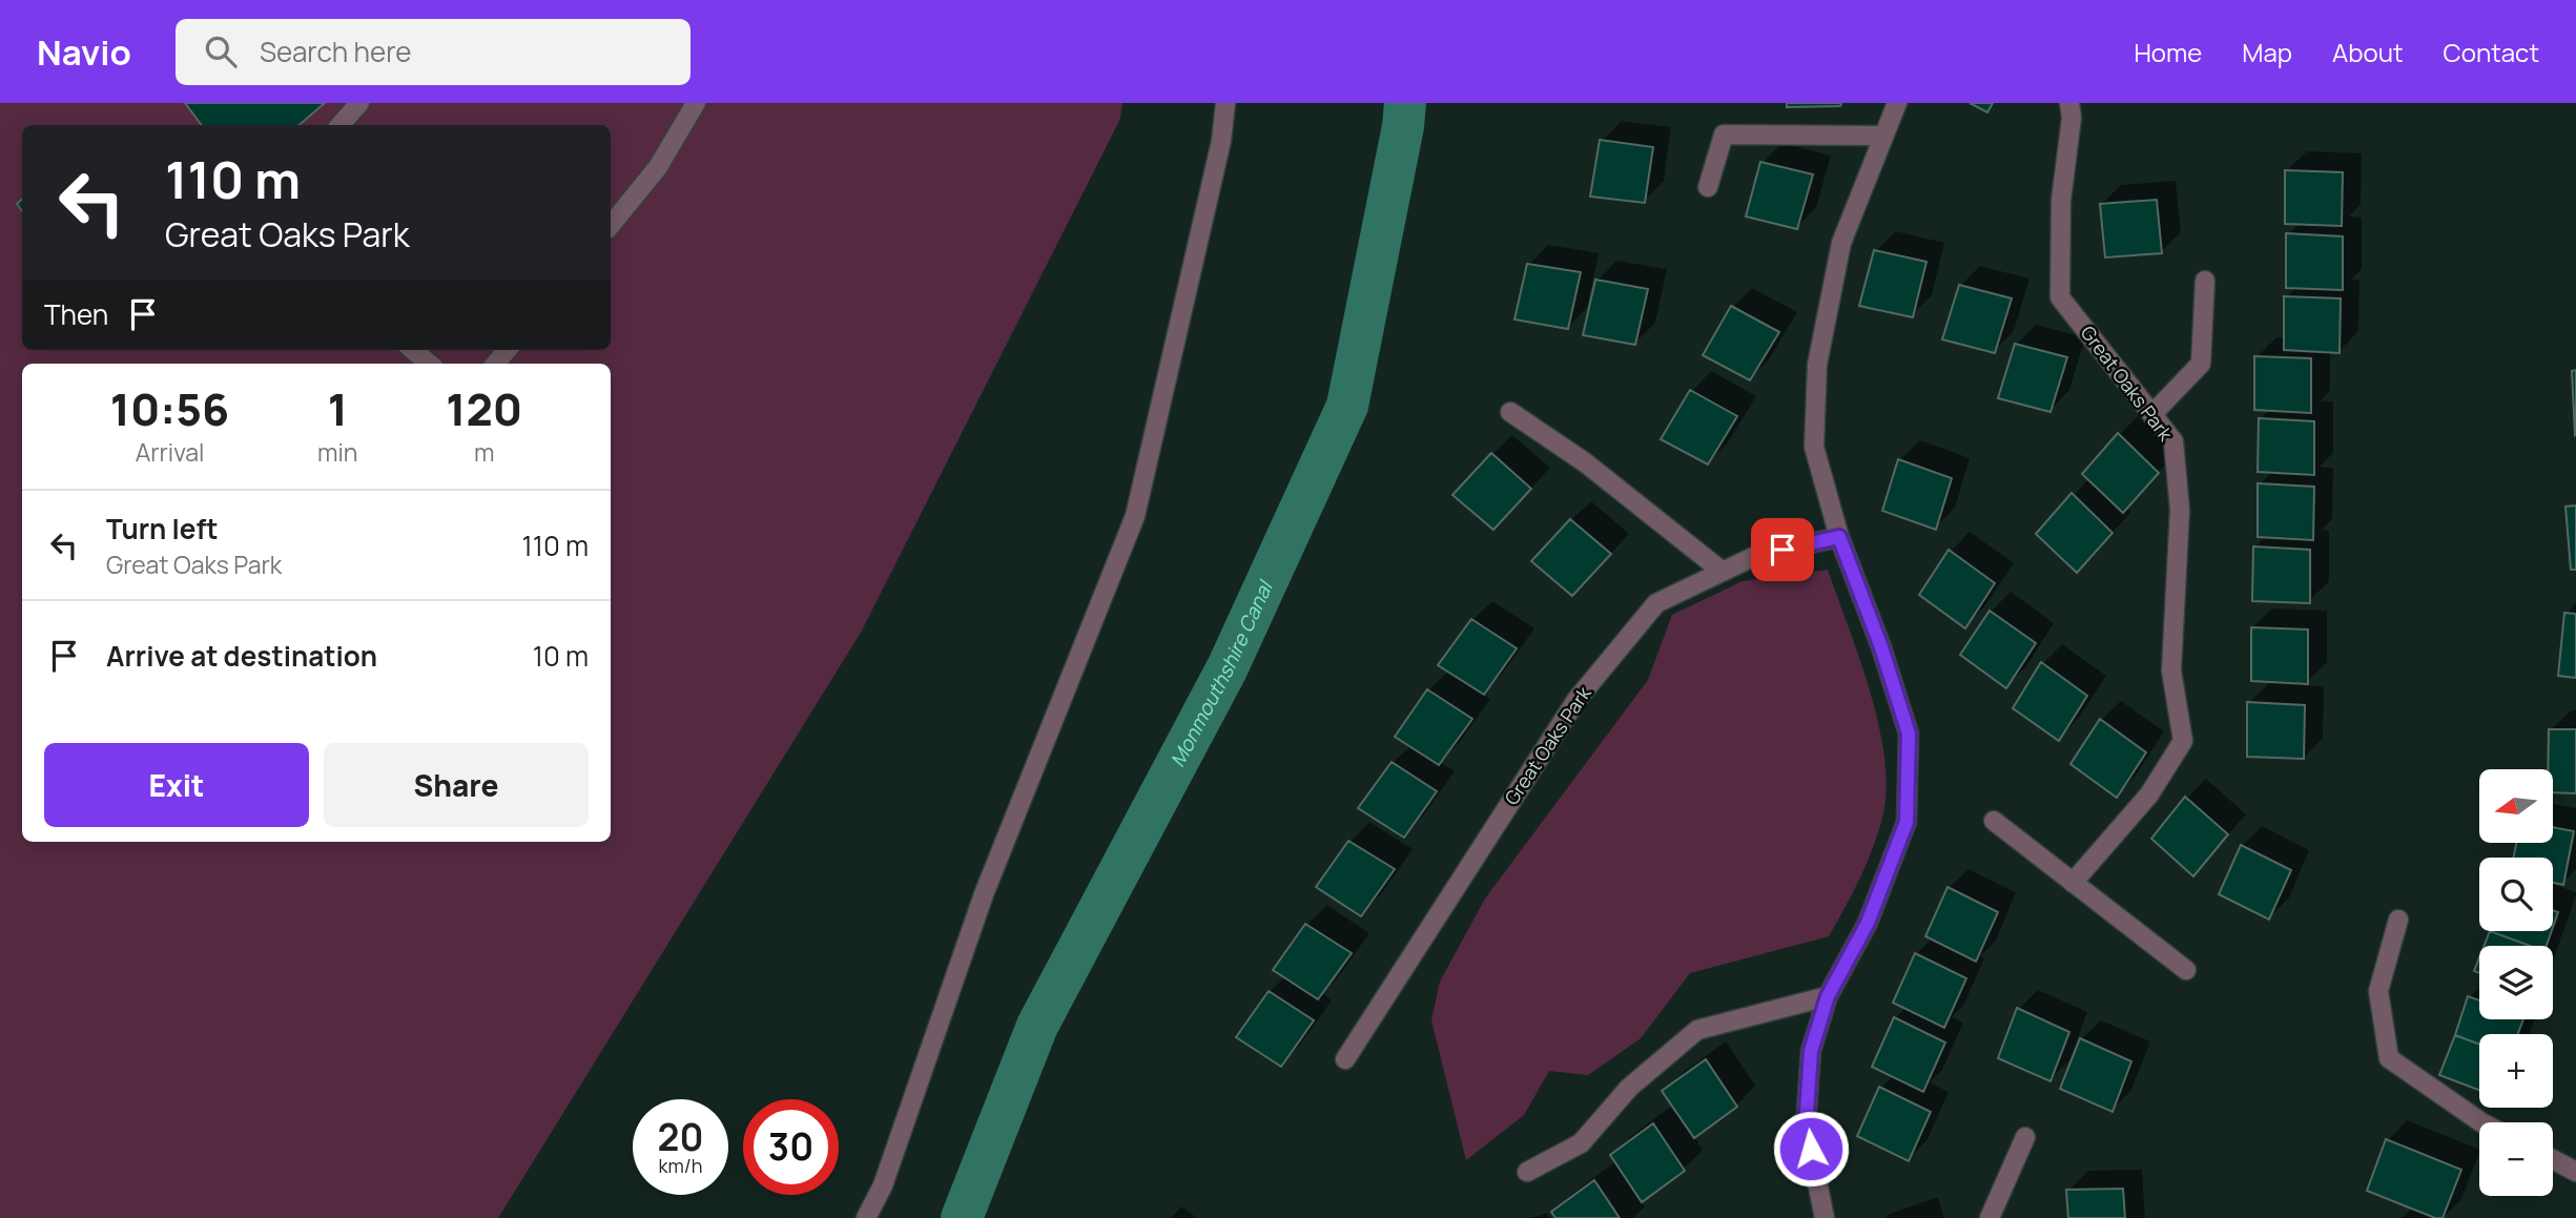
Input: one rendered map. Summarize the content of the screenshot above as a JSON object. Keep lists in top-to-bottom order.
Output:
{
  "streets": {
    "street": ["Great Oaks Park"]
  },
  "water": ["Monmouthshire Canal"],
  "north": "left",
  "page": {
    "header": "Navio",
    "search": "Search here",
    "nav": [
      "Home",
      "Map",
      "About",
      "Contact"
    ],
    "turn": ["110 m", "Great Oaks Park"],
    "then": "Then",
    "eta": [
      "10:56",
      "Arrival",
      "1",
      "min",
      "120",
      "m"
    ],
    "list": [
      {
        "name": "Turn left",
        "note": "Great Oaks Park",
        "value": "110 m"
      },
      {
        "name": "Arrive at destination",
        "value": "10 m"
      }
    ],
    "buttons": ["Exit", "Share"],
    "map_buttons": ["+", "−"],
    "speed": "20 km/h",
    "limit": "30"
  }
}
